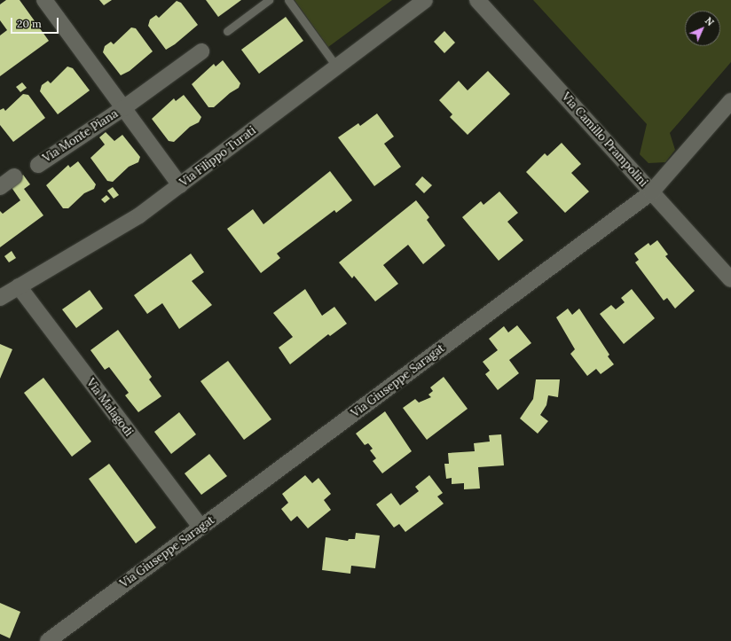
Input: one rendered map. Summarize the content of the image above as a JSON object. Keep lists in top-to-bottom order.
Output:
{
  "streets": {
    "street": [
      "Via Monte Piana",
      "Via Camillo Prampolini",
      "Via Filippo Turati",
      "Via Giuseppe Saragat",
      "Via Malagodi"
    ]
  },
  "crossings": [
    ["Via Monte Piana", "Via Filippo Turati"],
    ["Via Camillo Prampolini", "Via Giuseppe Saragat"],
    ["Via Filippo Turati", "Via Malagodi"],
    ["Via Giuseppe Saragat", "Via Malagodi"]
  ],
  "scale_bar": "20 m",
  "north": "top right"
}
